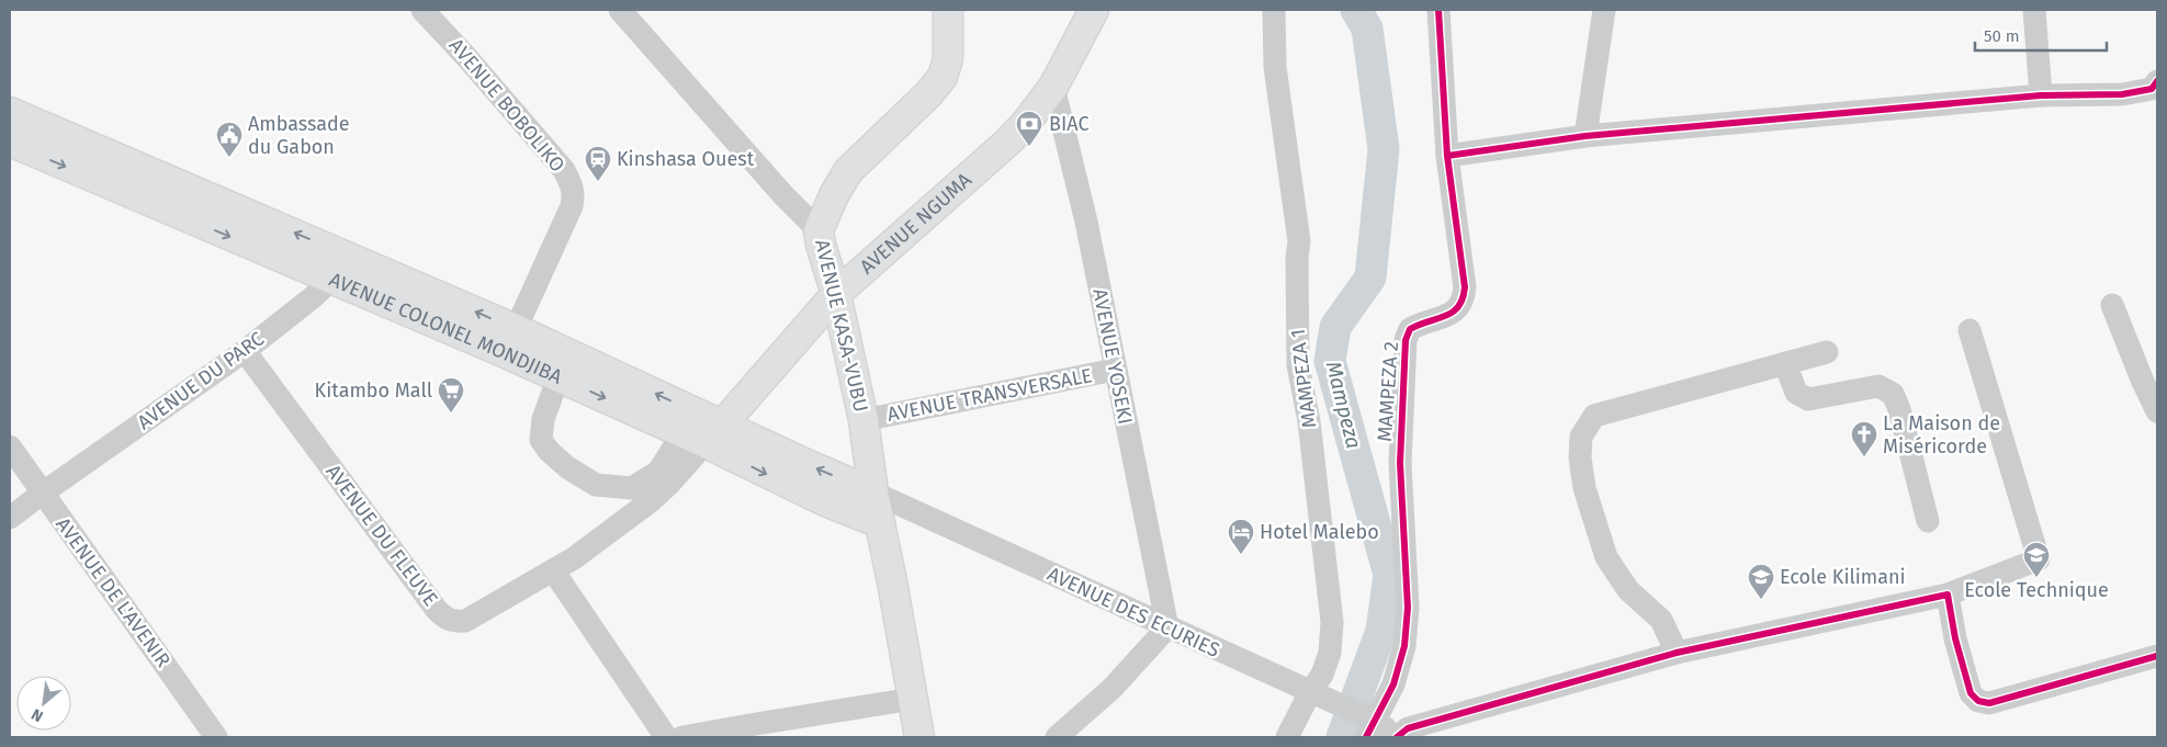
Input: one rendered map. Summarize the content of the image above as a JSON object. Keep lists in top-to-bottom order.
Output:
{
  "streets": {
    "main road": ["AVENUE NGUMA", "AVENUE KASA-VUBU", "AVENUE COLONEL MONDJIBA"],
    "street": [
      "AVENUE BOBOLIKO",
      "AVENUE YOSEKI",
      "MAMPEZA 1",
      "AVENUE DU PARC",
      "MAMPEZA 2",
      "AVENUE TRANSVERSALE",
      "AVENUE DU FLEUVE",
      "AVENUE DE L'AVENIR",
      "AVENUE DES ECURIES"
    ]
  },
  "crossings": [
    ["AVENUE BOBOLIKO", "AVENUE COLONEL MONDJIBA"],
    ["AVENUE NGUMA", "AVENUE KASA-VUBU"],
    ["AVENUE NGUMA", "AVENUE COLONEL MONDJIBA"],
    ["AVENUE NGUMA", "AVENUE YOSEKI"],
    ["AVENUE NGUMA", "AVENUE DU FLEUVE"],
    ["AVENUE KASA-VUBU", "AVENUE COLONEL MONDJIBA"],
    ["AVENUE KASA-VUBU", "AVENUE TRANSVERSALE"],
    ["AVENUE KASA-VUBU", "AVENUE DES ECURIES"],
    ["AVENUE COLONEL MONDJIBA", "AVENUE DU PARC"],
    ["AVENUE COLONEL MONDJIBA", "AVENUE DU FLEUVE"],
    ["AVENUE COLONEL MONDJIBA", "AVENUE DES ECURIES"],
    ["AVENUE YOSEKI", "AVENUE TRANSVERSALE"],
    ["AVENUE YOSEKI", "AVENUE DES ECURIES"],
    ["MAMPEZA 1", "AVENUE DES ECURIES"],
    ["AVENUE DU PARC", "AVENUE DU FLEUVE"],
    ["AVENUE DU PARC", "AVENUE DE L'AVENIR"],
    ["MAMPEZA 2", "AVENUE DES ECURIES"]
  ],
  "water": ["Mampeza"],
  "places": {
    "bank": ["BIAC"],
    "public building": ["Ambassade du Gabon"],
    "station": ["Kinshasa Ouest"],
    "supermarket": ["Kitambo Mall"],
    "church": ["La Maison de Miséricorde"],
    "hotel": ["Hotel Malebo"],
    "school or university": ["Ecole Technique", "Ecole Kilimani"]
  },
  "scale_bar": "50 m",
  "north": "bottom left"
}
